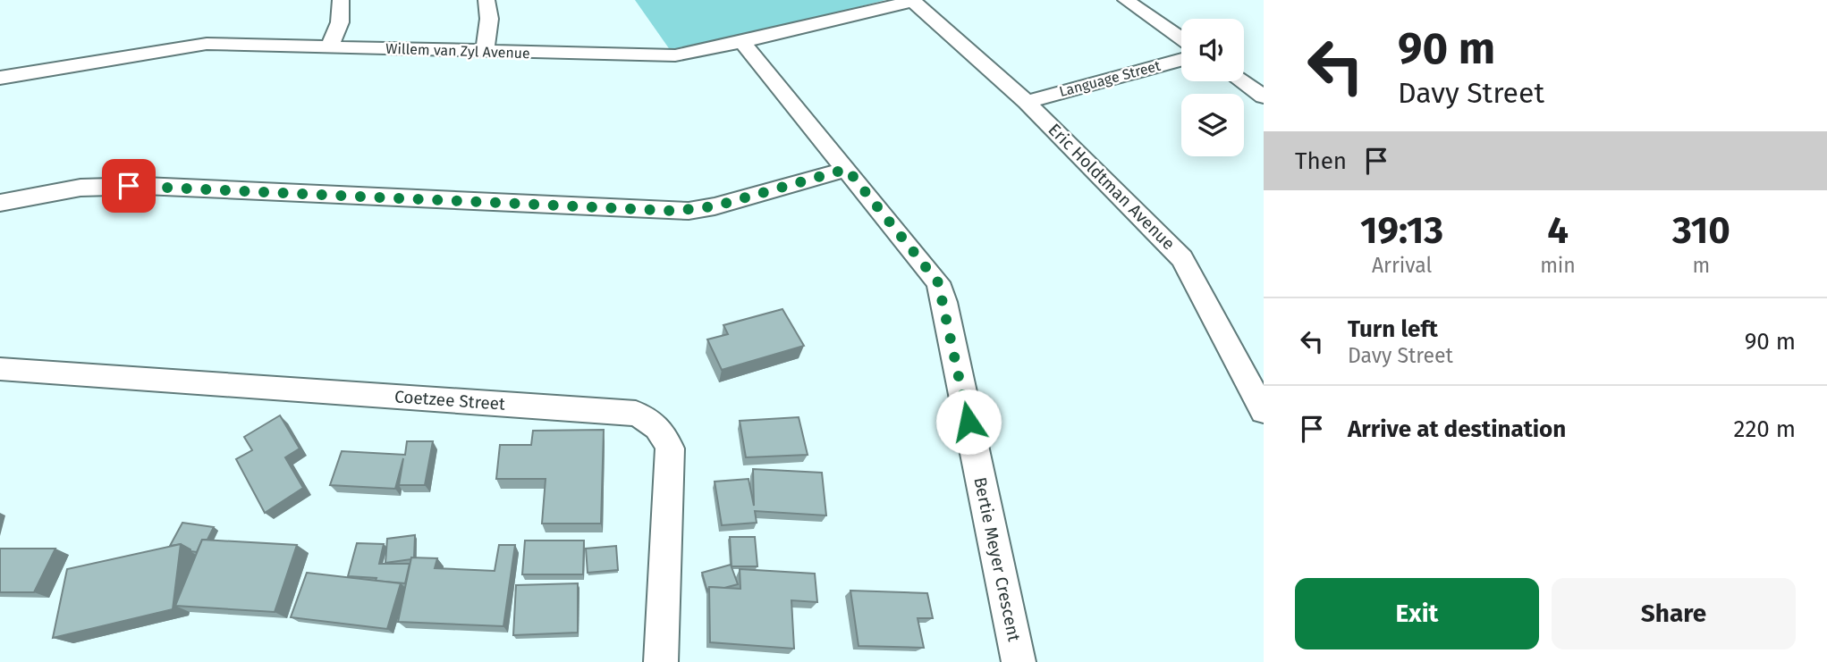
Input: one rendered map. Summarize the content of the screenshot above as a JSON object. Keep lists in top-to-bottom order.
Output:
{
  "streets": {
    "street": [
      "Willem van Zyl Avenue",
      "Language Street",
      "Eric Holdtman Avenue",
      "Coetzee Street",
      "Bertie Meyer Crescent"
    ]
  },
  "crossings": [
    ["Willem van Zyl Avenue", "Eric Holdtman Avenue"],
    ["Willem van Zyl Avenue", "Bertie Meyer Crescent"],
    ["Language Street", "Eric Holdtman Avenue"]
  ],
  "page": {
    "turn": ["90 m", "Davy Street"],
    "then": "Then",
    "eta": [
      "19:13",
      "Arrival",
      "4",
      "min",
      "310",
      "m"
    ],
    "list": [
      {
        "name": "Turn left",
        "note": "Davy Street",
        "value": "90 m"
      },
      {
        "name": "Arrive at destination",
        "value": "220 m"
      }
    ],
    "buttons": ["Exit", "Share"]
  }
}
